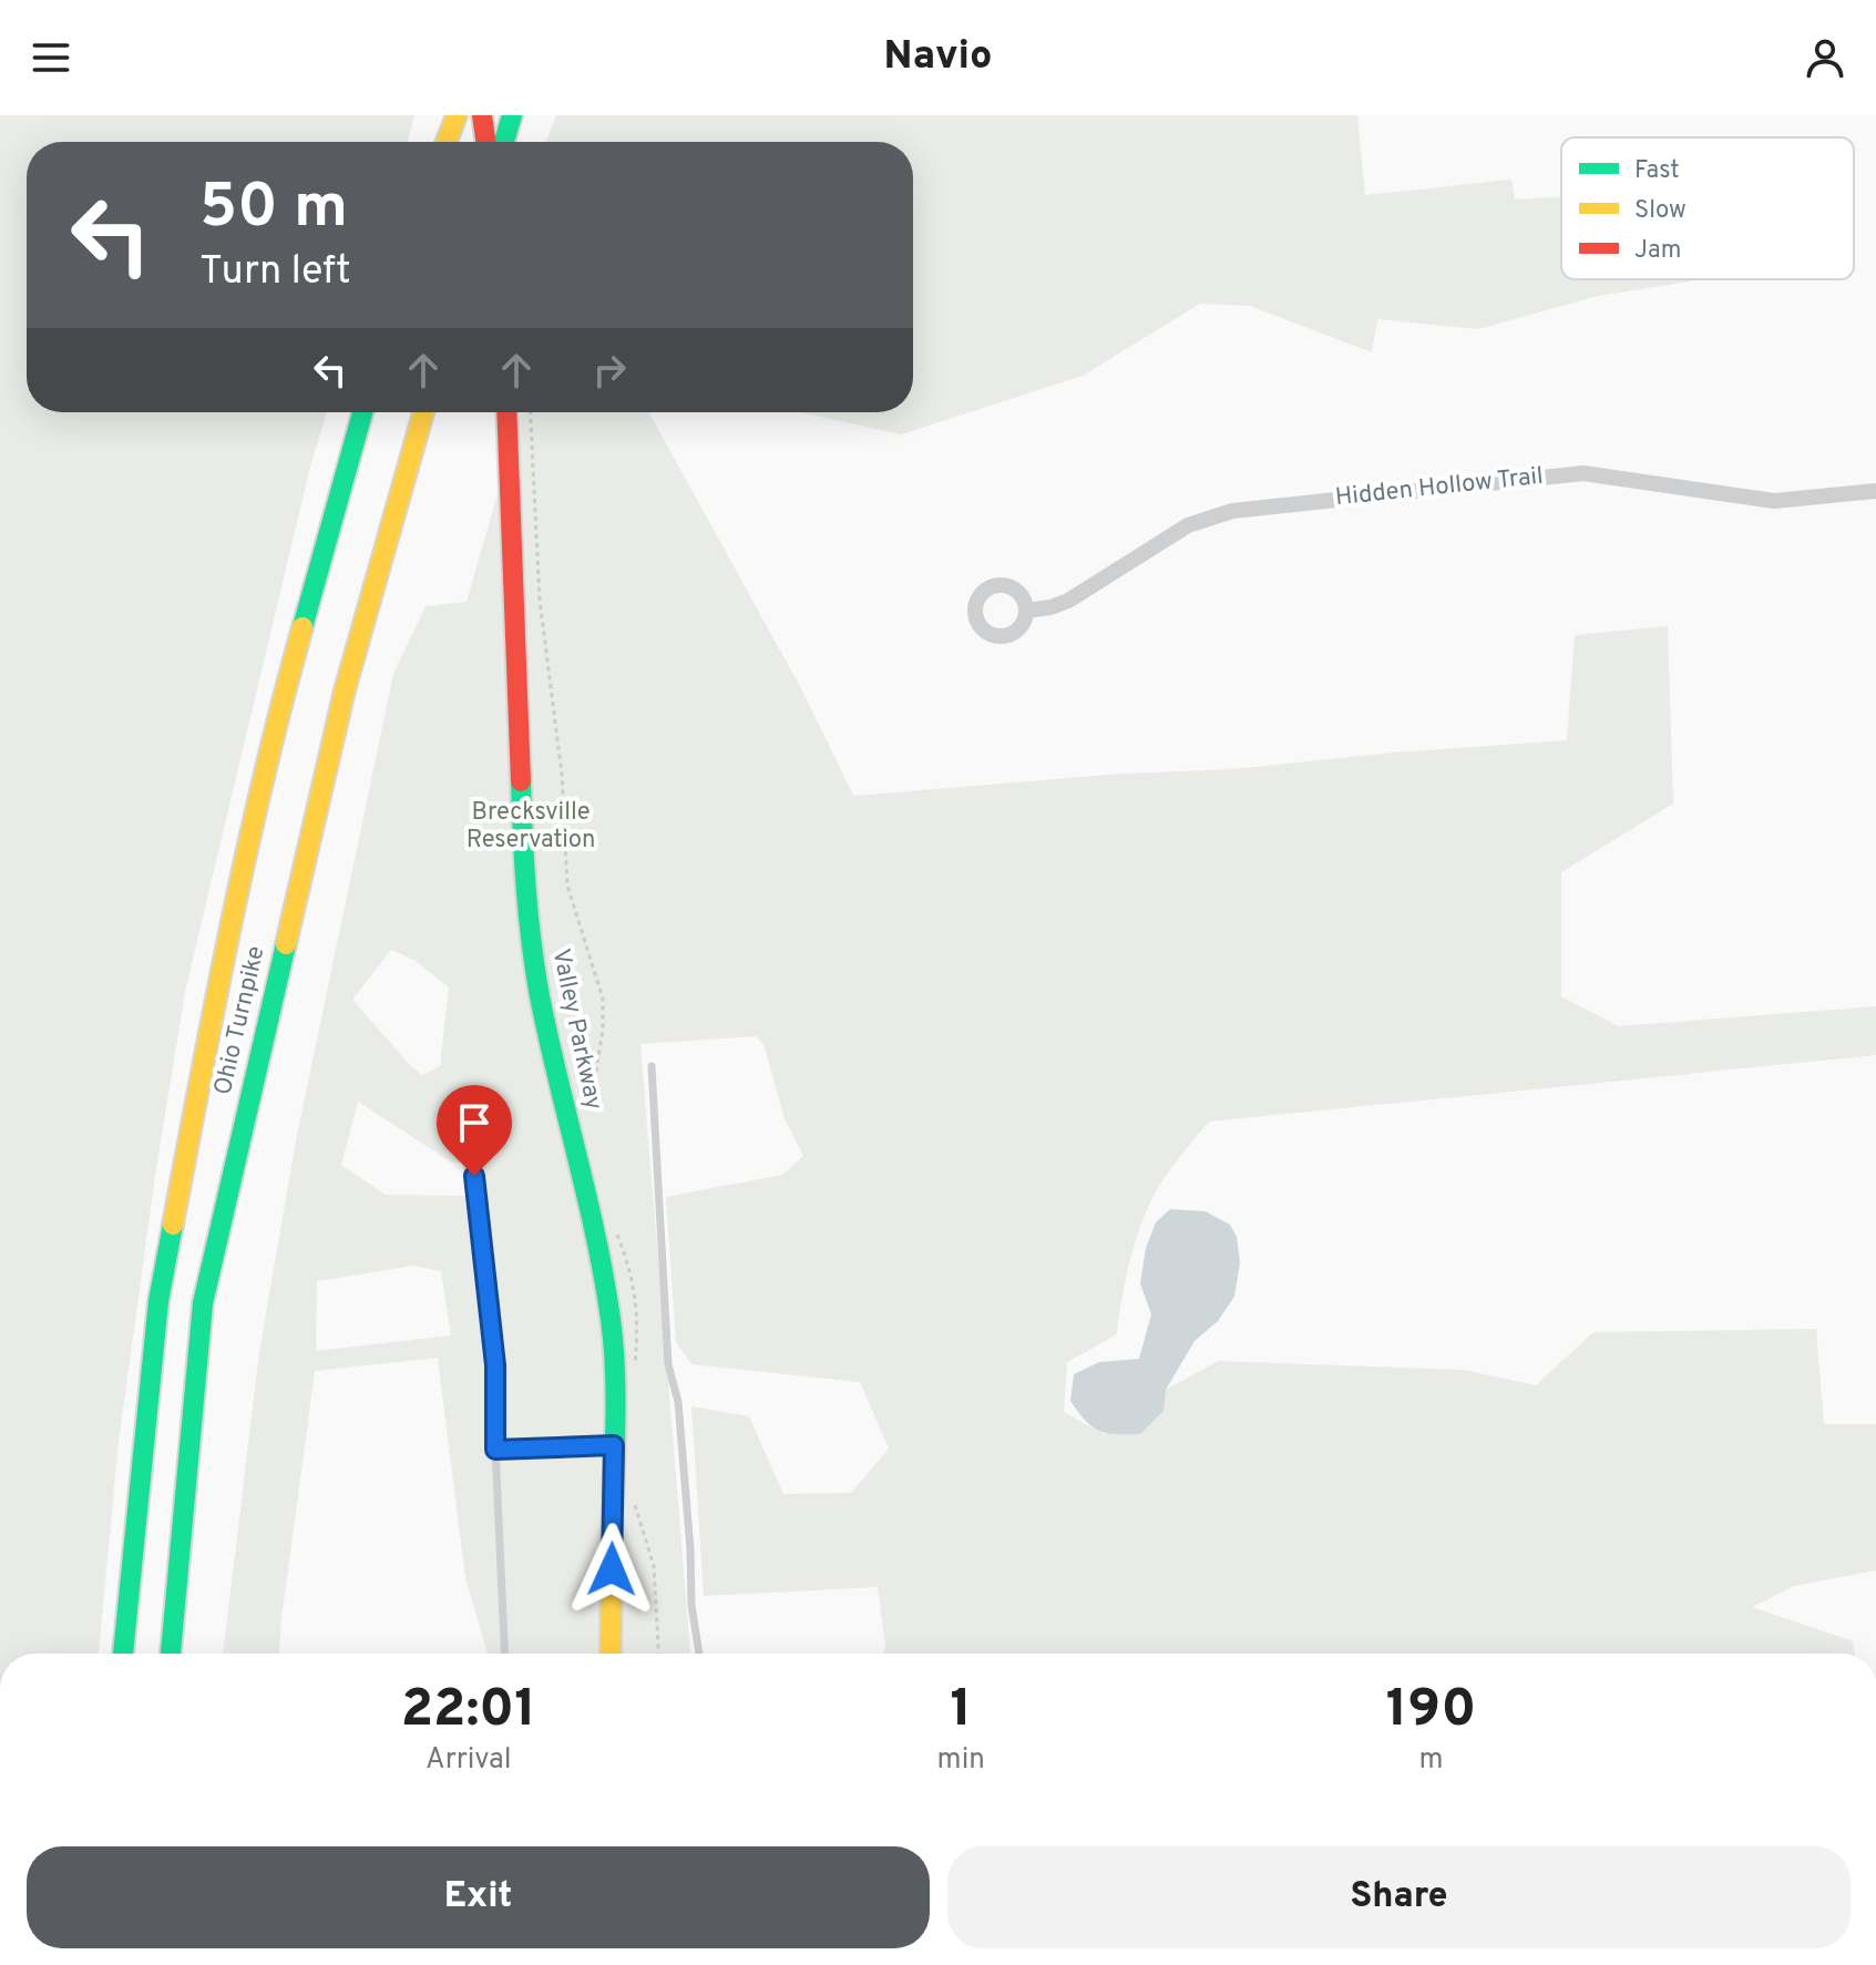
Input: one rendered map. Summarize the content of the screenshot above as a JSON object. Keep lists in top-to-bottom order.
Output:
{
  "streets": {
    "main road": ["Ohio Turnpike", "Valley Parkway"],
    "street": ["Hidden Hollow Trail"]
  },
  "parks": ["Brecksville Reservation"],
  "legend": ["Fast", "Slow", "Jam"],
  "page": {
    "header": "Navio",
    "turn": ["50 m", "Turn left"],
    "eta": [
      "22:01",
      "Arrival",
      "1",
      "min",
      "190",
      "m"
    ],
    "buttons": ["Exit", "Share"]
  }
}
